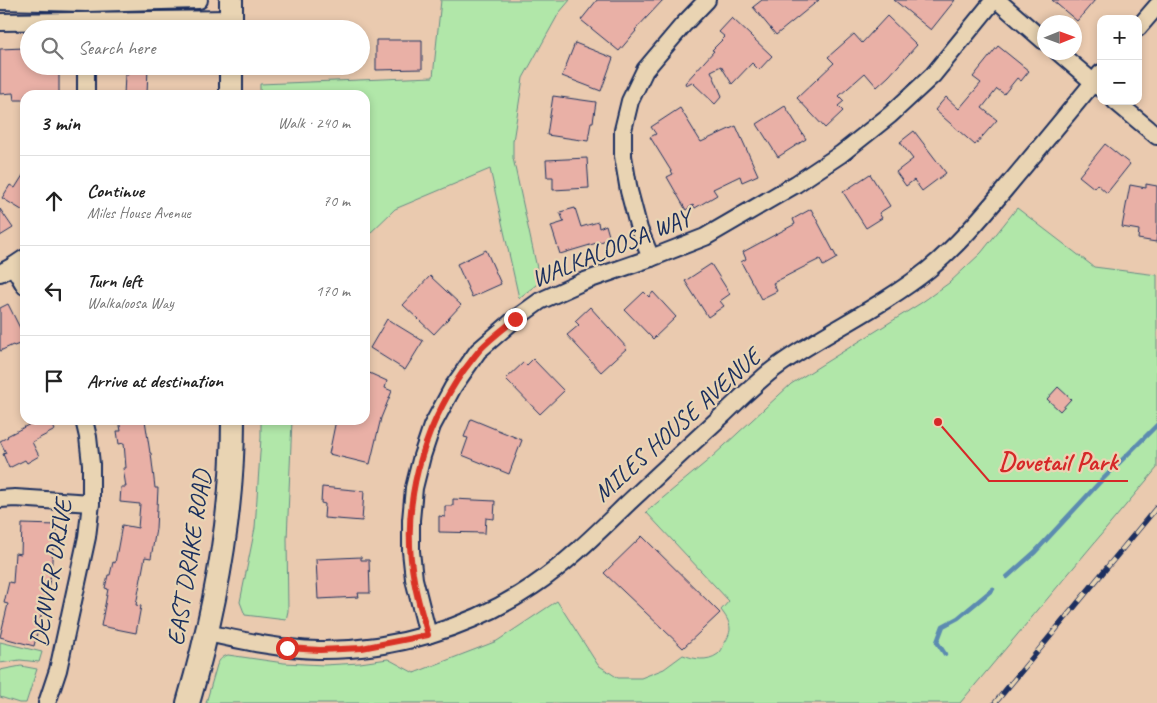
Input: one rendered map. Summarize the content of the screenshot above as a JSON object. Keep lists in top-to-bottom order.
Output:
{
  "streets": {
    "main road": ["EAST DRAKE ROAD"],
    "street": ["WALKALOOSA WAY", "MILES HOUSE AVENUE", "DENVER DRIVE"]
  },
  "crossings": [
    ["WALKALOOSA WAY", "MILES HOUSE AVENUE"],
    ["MILES HOUSE AVENUE", "EAST DRAKE ROAD"]
  ],
  "places": ["Dovetail Park"],
  "north": "right",
  "page": {
    "map_buttons": ["+", "−"],
    "search": "Search here",
    "heading": ["3 min", "Walk · 240 m"],
    "list": [
      ["Continue", "Miles House Avenue", "70 m"],
      ["Turn left", "Walkaloosa Way", "170 m"],
      "Arrive at destination"
    ]
  }
}
